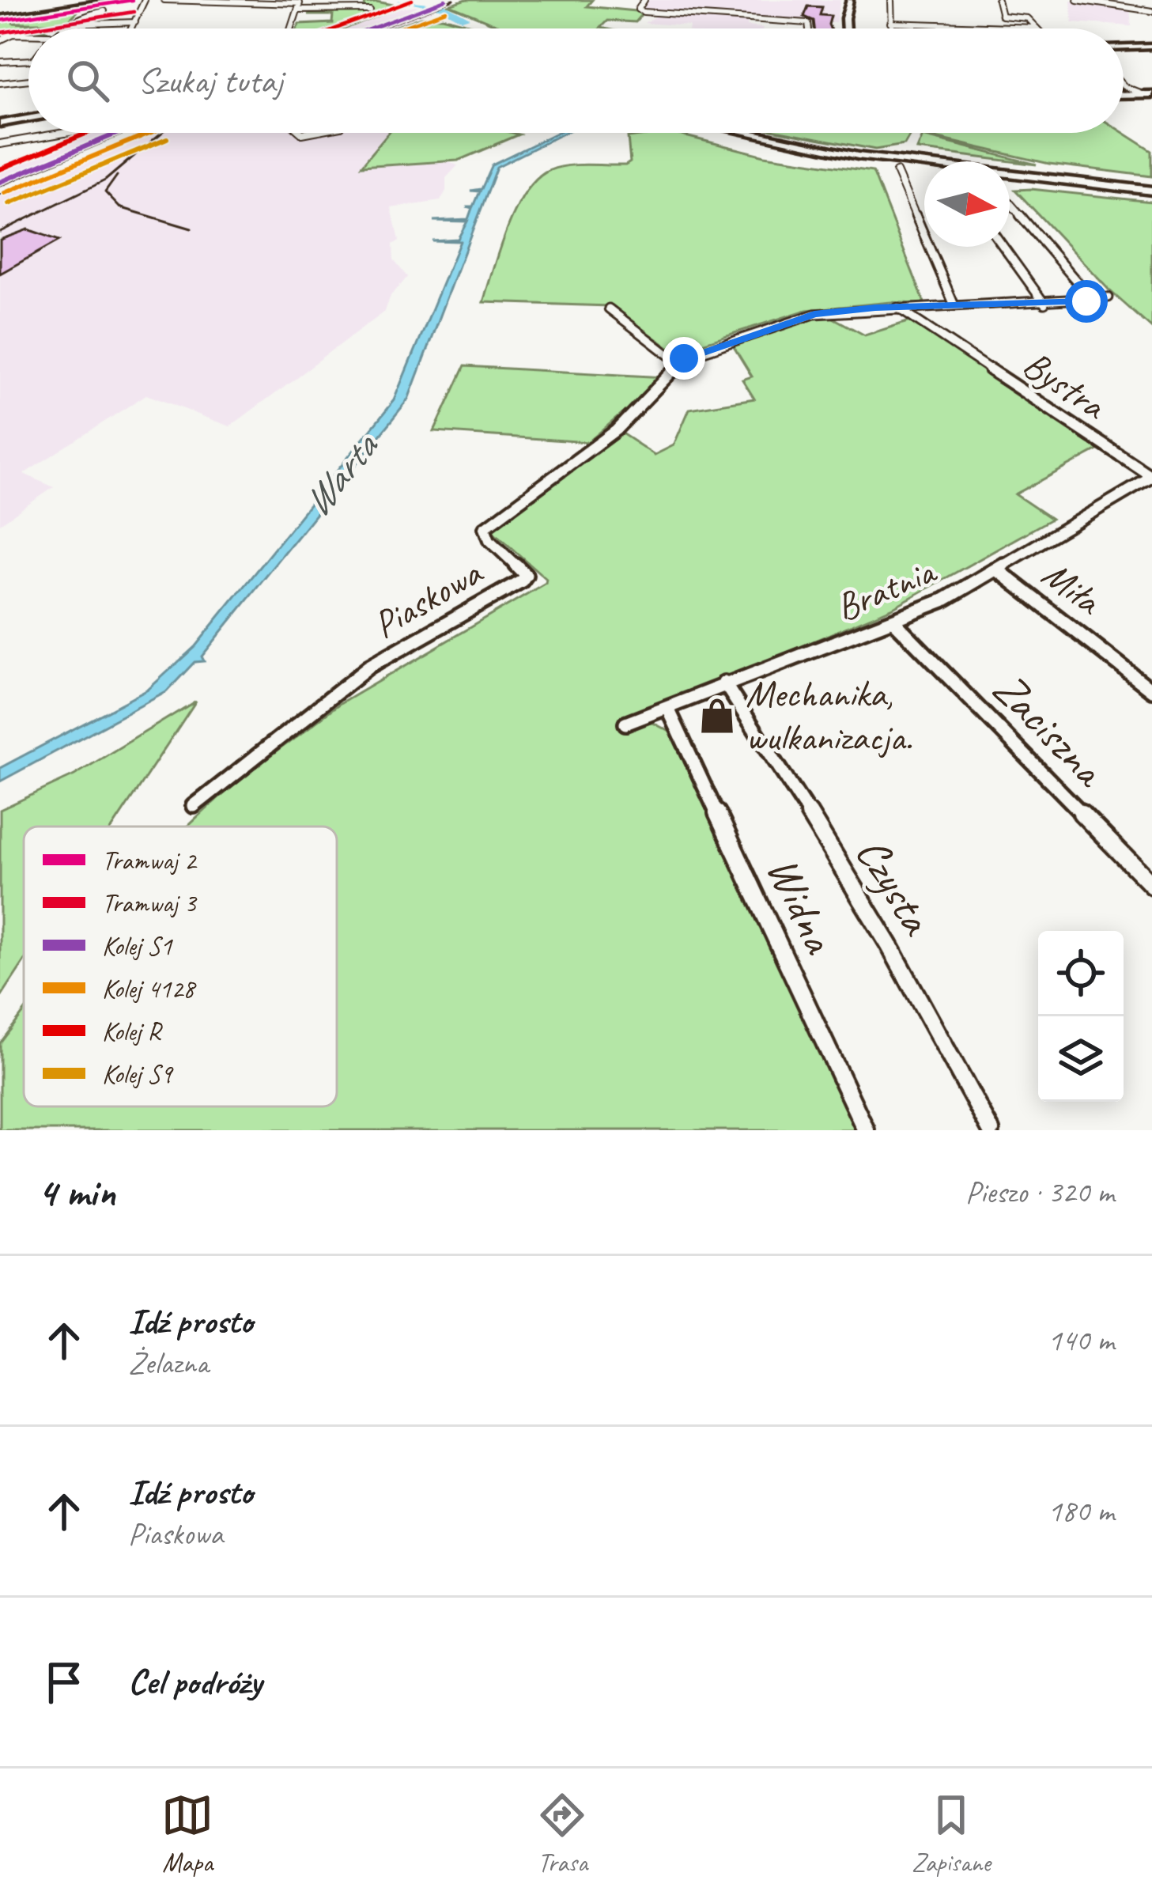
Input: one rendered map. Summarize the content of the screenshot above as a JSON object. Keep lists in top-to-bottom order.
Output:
{
  "streets": {
    "street": [
      "Bystra",
      "Miła",
      "Bratnia",
      "Piaskowa",
      "Zaciszna",
      "Czysta",
      "Widna"
    ]
  },
  "crossings": [
    ["Bystra", "Bratnia"],
    ["Miła", "Bratnia"],
    ["Bratnia", "Zaciszna"],
    ["Bratnia", "Czysta"],
    ["Bratnia", "Widna"]
  ],
  "water": ["Warta"],
  "places": {
    "shop": ["Mechanika, wulkanizacja."]
  },
  "lines": [
    "tram line 2",
    "rail line S1",
    "rail line R",
    "rail line 4128",
    "tram line 3",
    "rail line S9"
  ],
  "legend": [
    "Tramwaj 2",
    "Tramwaj 3",
    "Kolej S1",
    "Kolej 4128",
    "Kolej R",
    "Kolej S9"
  ],
  "north": "right",
  "page": {
    "search": "Szukaj tutaj",
    "heading": ["4 min", "Pieszo · 320 m"],
    "list": [
      ["Idź prosto", "Żelazna", "140 m"],
      ["Idź prosto", "Piaskowa", "180 m"],
      "Cel podróży"
    ],
    "nav": ["Mapa", "Trasa", "Zapisane"]
  }
}
